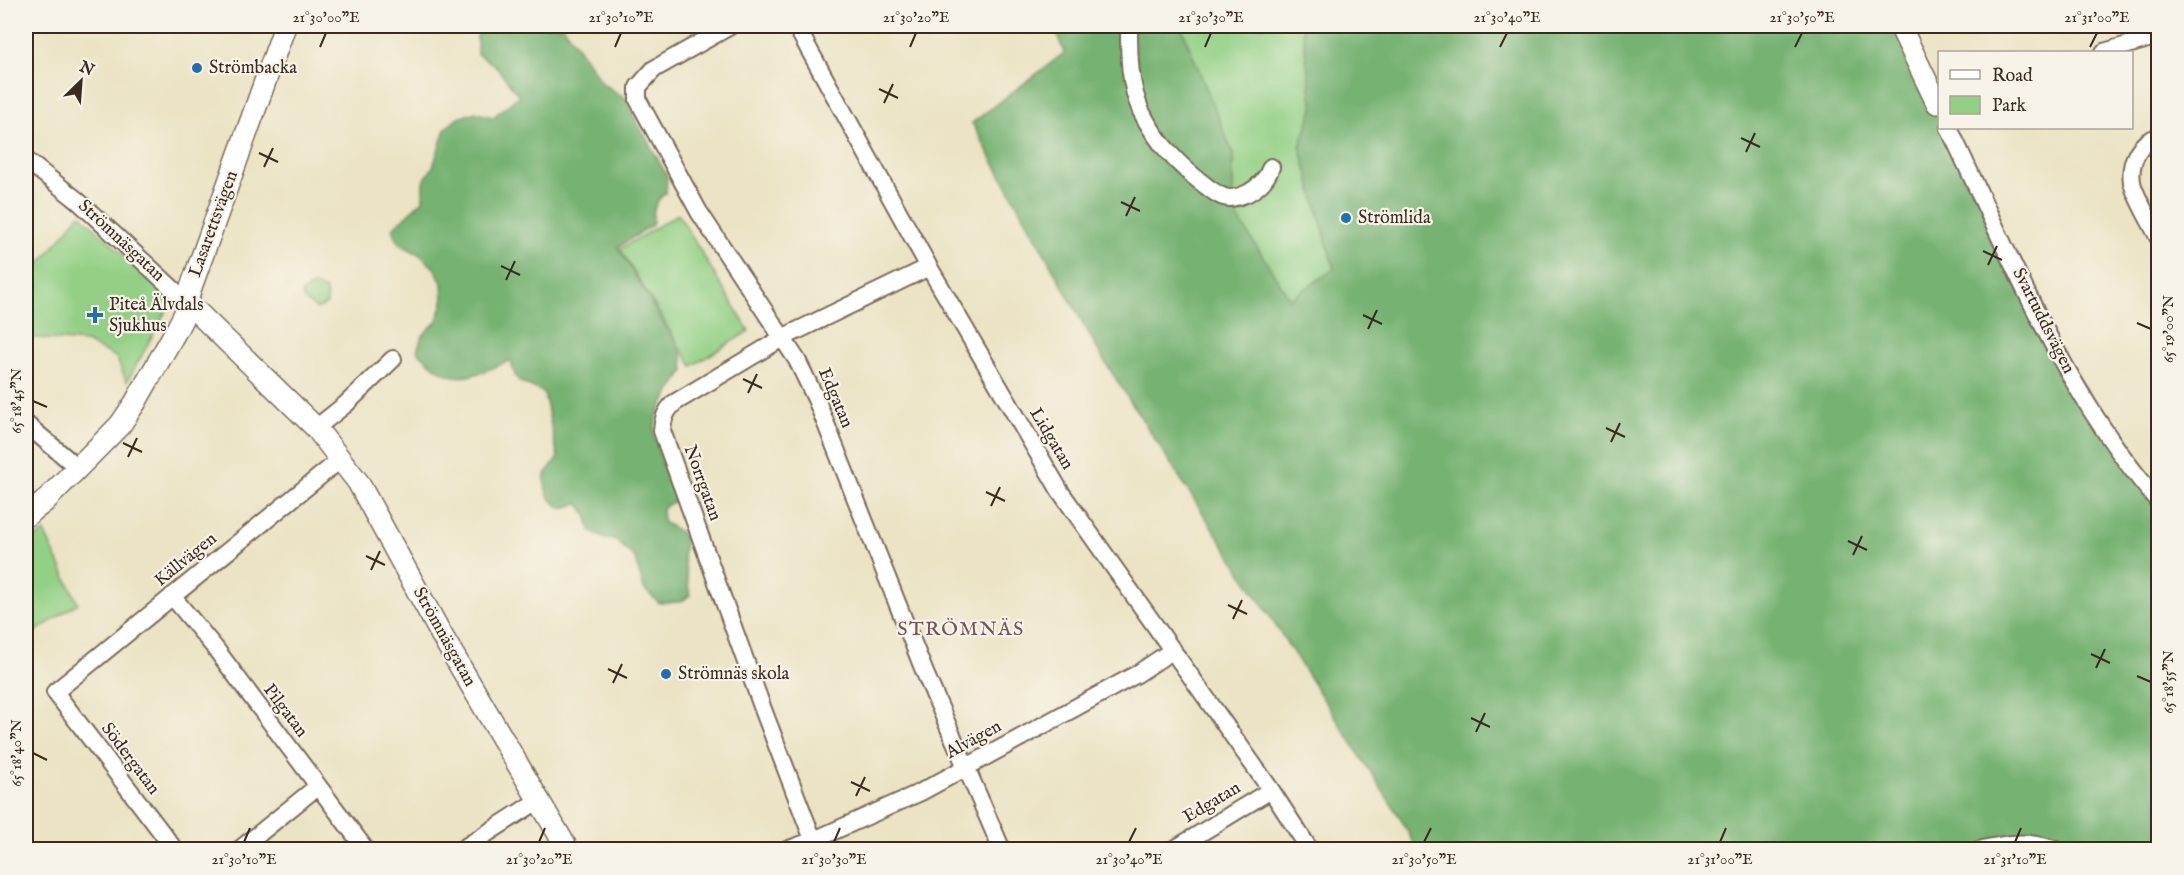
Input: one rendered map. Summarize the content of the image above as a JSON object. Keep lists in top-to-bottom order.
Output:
{
  "streets": {
    "street": [
      "Lasarettsvägen",
      "Strömnäsgatan",
      "Svartuddsvägen",
      "Edgatan",
      "Lidgatan",
      "Norrgatan",
      "Källvägen",
      "Pilgatan",
      "Alvägen",
      "Södergatan"
    ]
  },
  "crossings": [
    ["Lasarettsvägen", "Strömnäsgatan"],
    ["Strömnäsgatan", "Källvägen"],
    ["Edgatan", "Lidgatan"],
    ["Edgatan", "Norrgatan"],
    ["Edgatan", "Alvägen"],
    ["Lidgatan", "Norrgatan"],
    ["Lidgatan", "Alvägen"],
    ["Norrgatan", "Alvägen"],
    ["Källvägen", "Pilgatan"],
    ["Källvägen", "Södergatan"]
  ],
  "districts": ["STRÖMNÄS"],
  "places": {
    "other": ["Strömbacka", "Strömlida", "Strömnäs skola"],
    "health": ["Piteå Älvdals Sjukhus"]
  },
  "legend": ["Road", "Park"],
  "north": "top right",
  "coordinates": [
    "21°30'00\"E",
    "21°30'10\"E",
    "21°30'20\"E",
    "21°30'30\"E",
    "21°30'40\"E",
    "21°30'50\"E",
    "21°31'00\"E",
    "65°19'00\"N",
    "65°18'45\"N",
    "65°18'55\"N",
    "65°18'40\"N",
    "21°31'10\"E"
  ]
}
